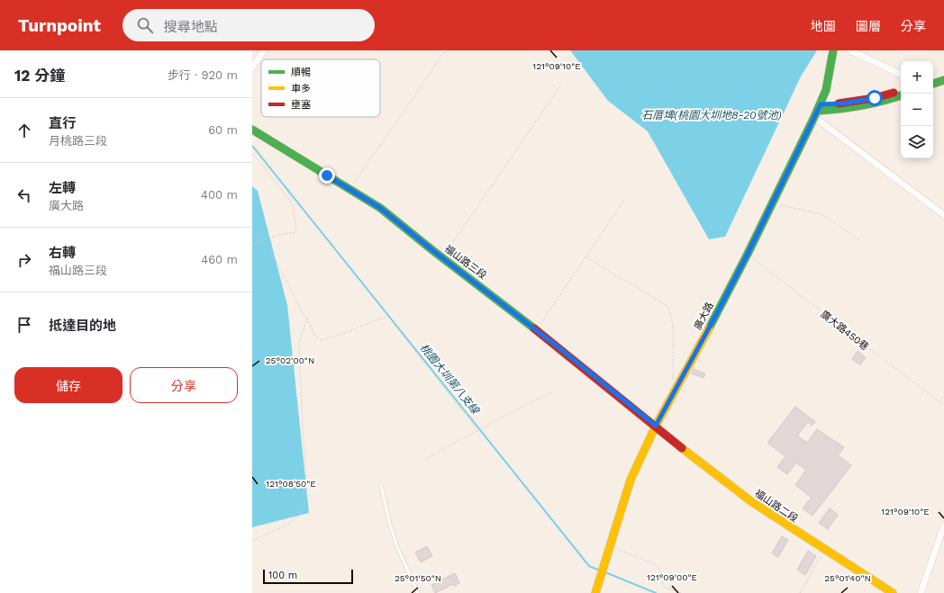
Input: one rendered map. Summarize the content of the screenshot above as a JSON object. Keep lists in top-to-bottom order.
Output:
{
  "streets": {
    "street": ["福山路三段", "廣大路", "福山路二段"],
    "path": ["廣大路450巷"]
  },
  "crossings": [
    ["福山路三段", "廣大路"],
    ["福山路三段", "福山路二段"],
    ["廣大路", "廣大路450巷"],
    ["廣大路", "福山路二段"]
  ],
  "water": ["石厝埤(桃園大圳地8-20號池)", "桃園大圳第八支線"],
  "legend": ["順暢", "車多", "壅塞"],
  "scale_bar": "100 m",
  "page": {
    "header": "Turnpoint",
    "search": "搜尋地點",
    "nav": ["地圖", "圖層", "分享"],
    "heading": ["12 分鐘", "步行 · 920 m"],
    "map_buttons": ["+", "−"],
    "list": [
      ["直行", "月桃路三段", "60 m"],
      ["左轉", "廣大路", "400 m"],
      ["右轉", "福山路三段", "460 m"],
      "抵達目的地"
    ],
    "buttons": ["儲存", "分享"],
    "scale": "100 m"
  },
  "coordinates": [
    "121°09'10\"E",
    "25°02'00\"N",
    "121°08'50\"E",
    "121°09'00\"E",
    "25°01'50\"N",
    "25°01'40\"N"
  ]
}
